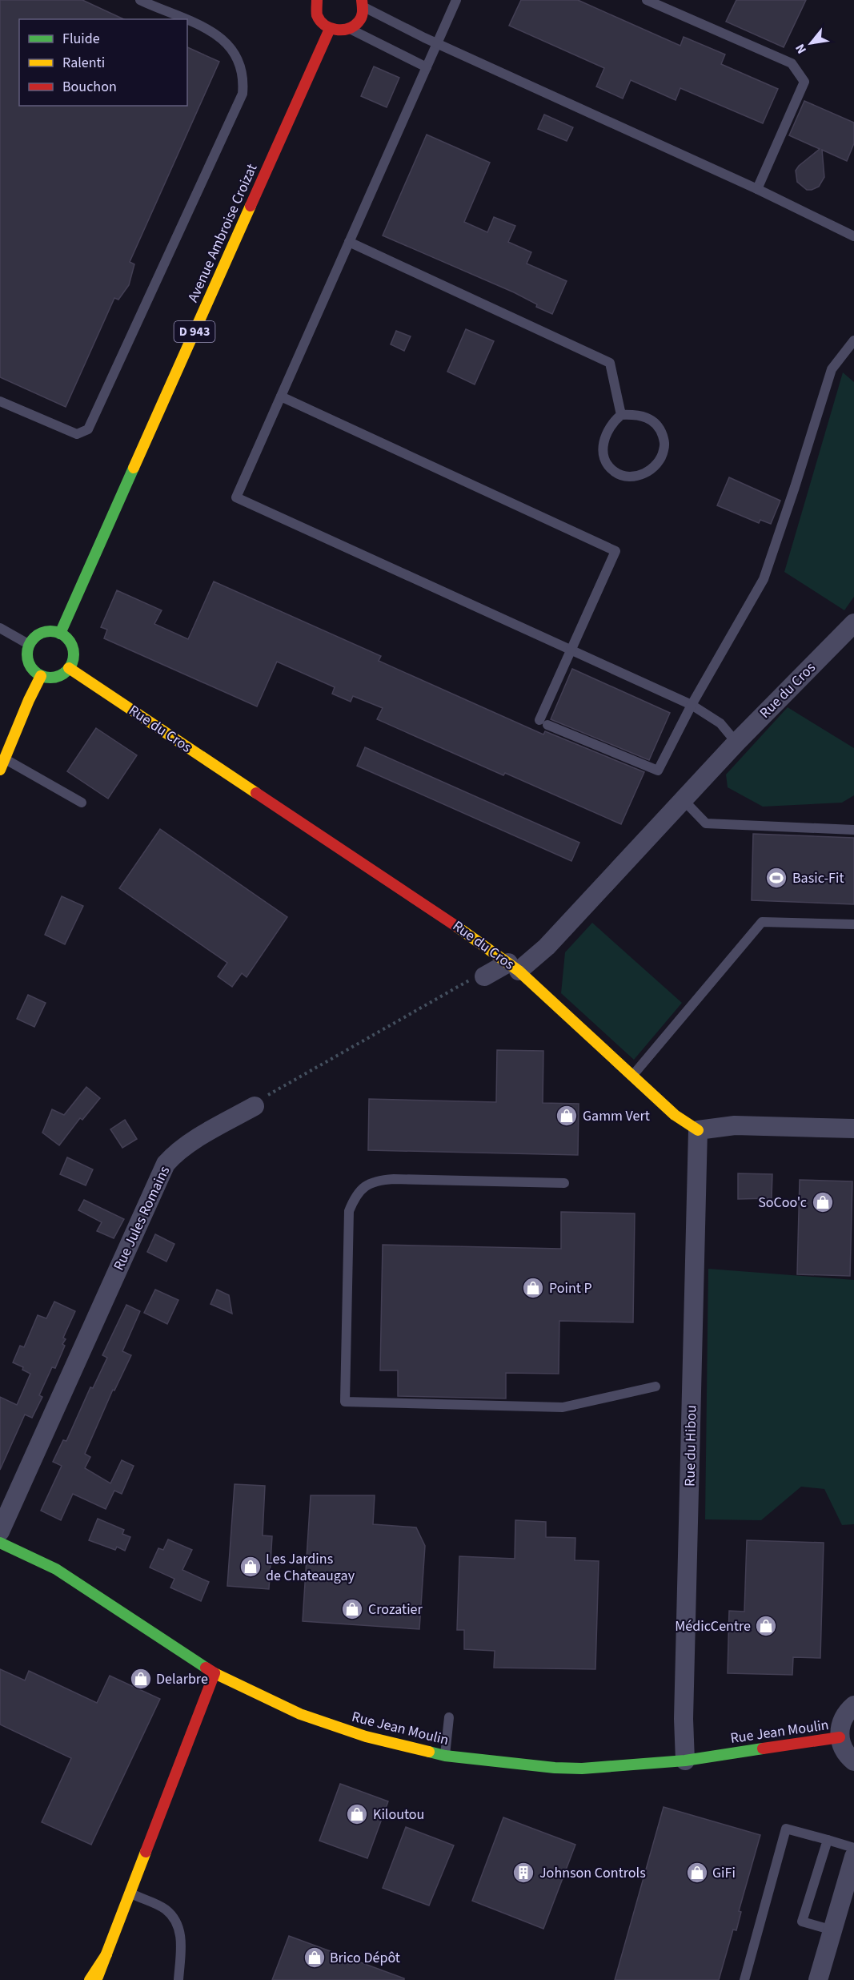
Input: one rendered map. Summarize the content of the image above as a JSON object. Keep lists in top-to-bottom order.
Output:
{
  "streets": {
    "main road": [
      "Avenue Ambroise Croizat",
      "D 943",
      "Rue du Cros",
      "Rue Jean Moulin"
    ],
    "street": ["Rue Jules Romains", "Rue du Hibou"]
  },
  "crossings": [
    ["Avenue Ambroise Croizat", "Rue du Cros"],
    ["Rue du Hibou", "Rue Jean Moulin"]
  ],
  "places": {
    "sports": ["Basic-Fit"],
    "shop": [
      "Gamm Vert",
      "SoCoo'c",
      "Point P",
      "Les Jardins de Chateaugay",
      "Crozatier",
      "MédicCentre",
      "Delarbre",
      "Kiloutou",
      "GiFi",
      "Brico Dépôt"
    ],
    "building": ["Johnson Controls"]
  },
  "legend": ["Fluide", "Ralenti", "Bouchon"],
  "north": "bottom left"
}
